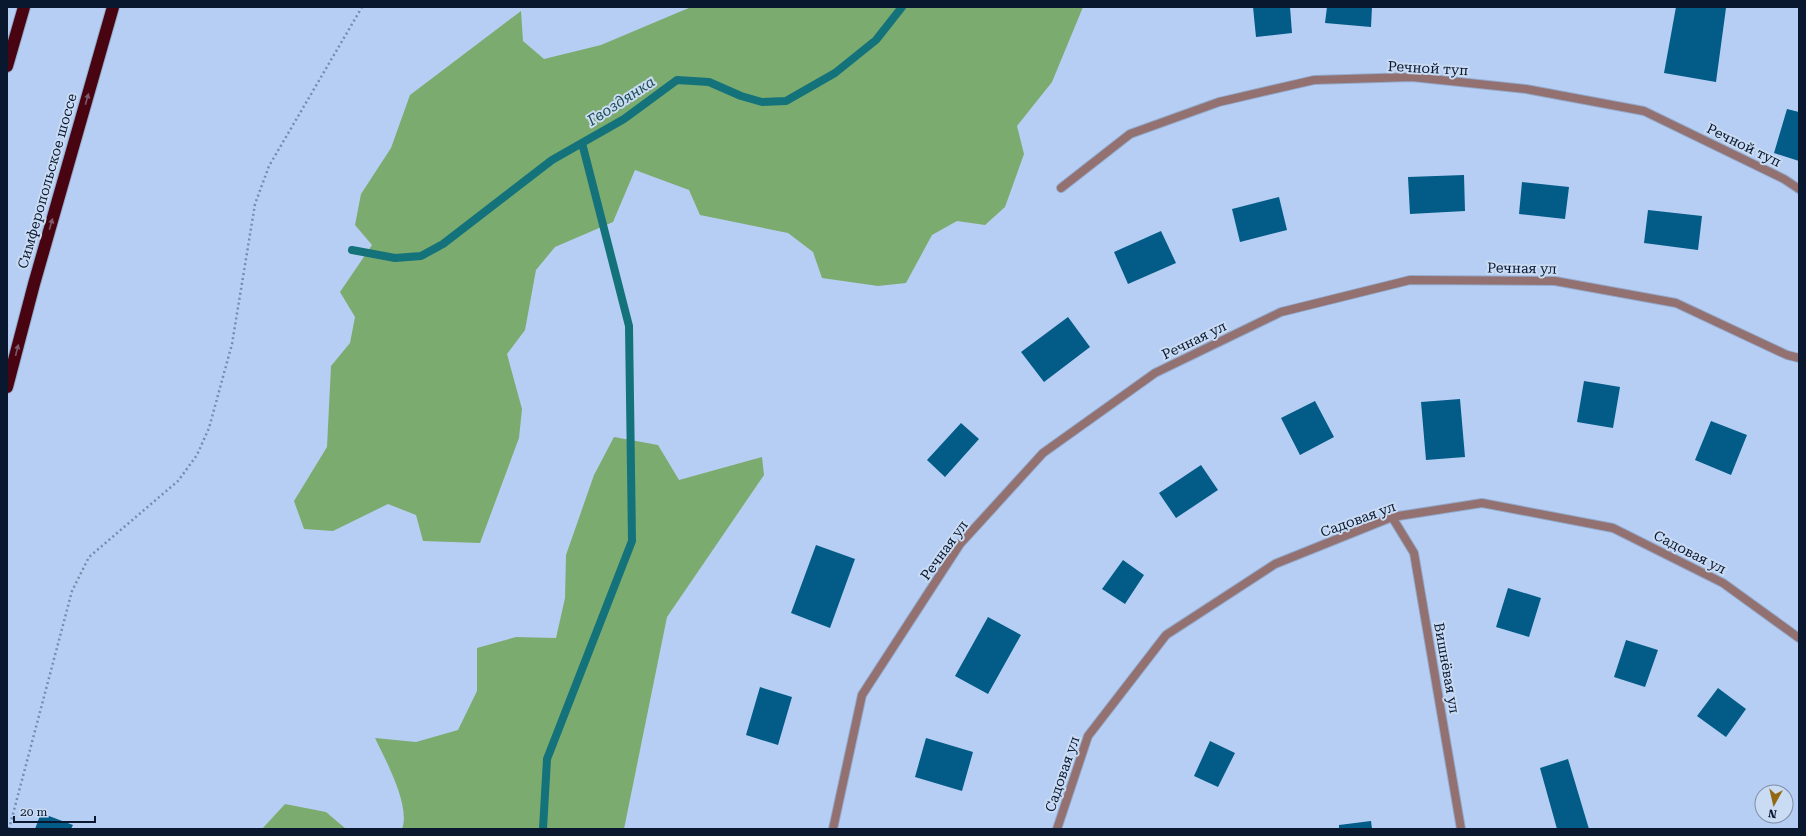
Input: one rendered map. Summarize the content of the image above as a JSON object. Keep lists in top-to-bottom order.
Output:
{
  "streets": {
    "highway": ["Симферопольское шоссе"],
    "street": [
      "Речной туп",
      "Речная ул",
      "Садовая ул",
      "Вишнёвая ул"
    ]
  },
  "crossings": [
    ["Садовая ул", "Вишнёвая ул"]
  ],
  "one_way": ["Симферопольское шоссе"],
  "water": ["Гвоздянка"],
  "scale_bar": "20 m",
  "north": "bottom"
}
